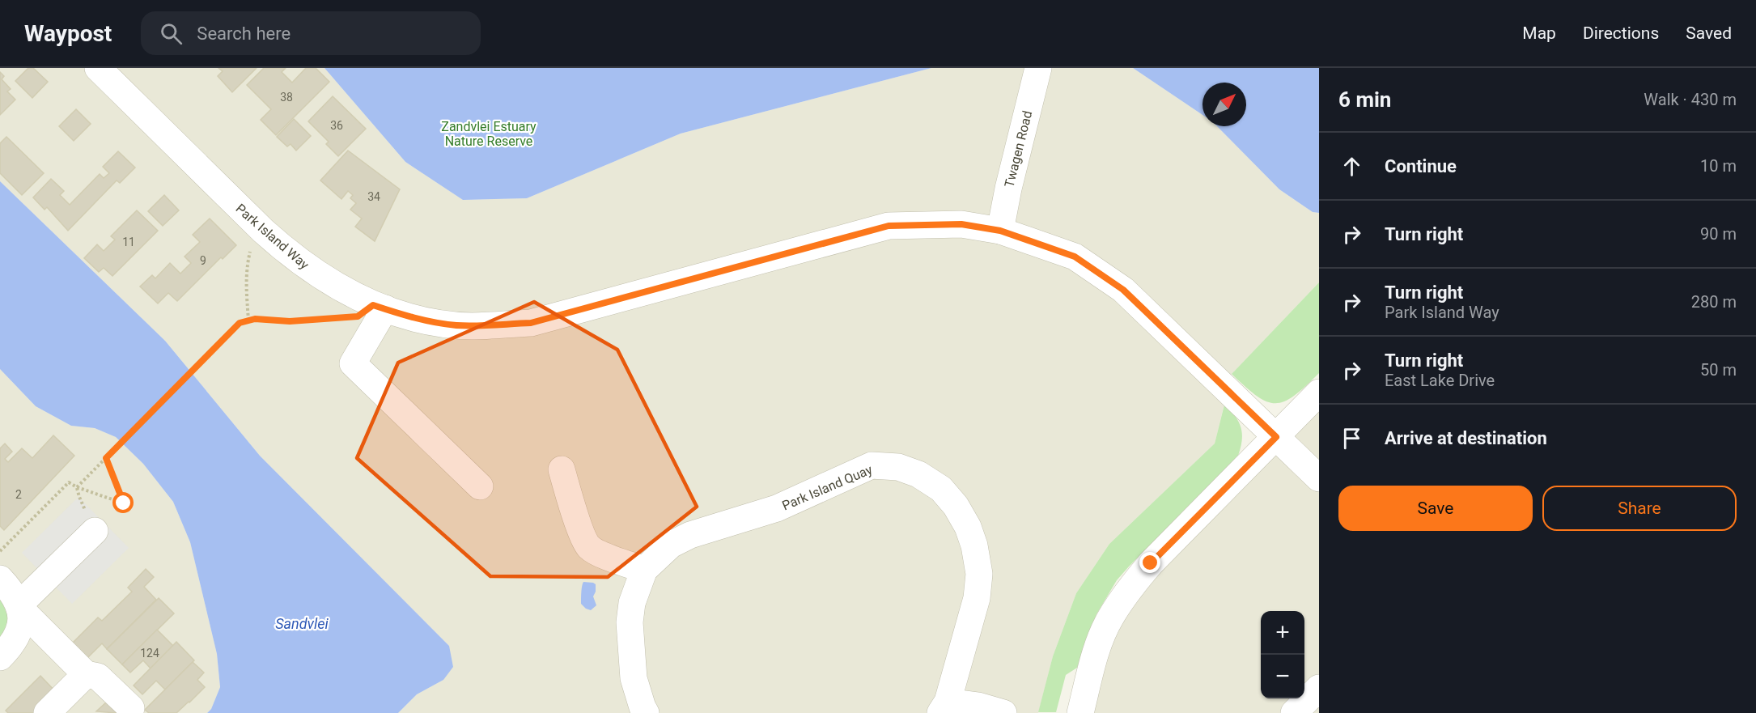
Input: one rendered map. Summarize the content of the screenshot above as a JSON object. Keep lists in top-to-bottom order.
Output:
{
  "streets": {
    "street": ["Twagen Road", "Park Island Way", "Park Island Quay"]
  },
  "crossings": [
    ["Twagen Road", "Park Island Way"]
  ],
  "water": ["Sandvlei"],
  "parks": ["Zandvlei Estuary Nature Reserve"],
  "house_numbers": [
    "38",
    "36",
    "34",
    "11",
    "9",
    "2",
    "124"
  ],
  "north": "top right",
  "page": {
    "header": "Waypost",
    "search": "Search here",
    "nav": ["Map", "Directions", "Saved"],
    "heading": ["6 min", "Walk · 430 m"],
    "list": [
      ["Continue", "10 m"],
      ["Turn right", "90 m"],
      ["Turn right", "Park Island Way", "280 m"],
      ["Turn right", "East Lake Drive", "50 m"],
      "Arrive at destination"
    ],
    "buttons": ["Save", "Share"],
    "map_buttons": ["+", "−"]
  }
}
